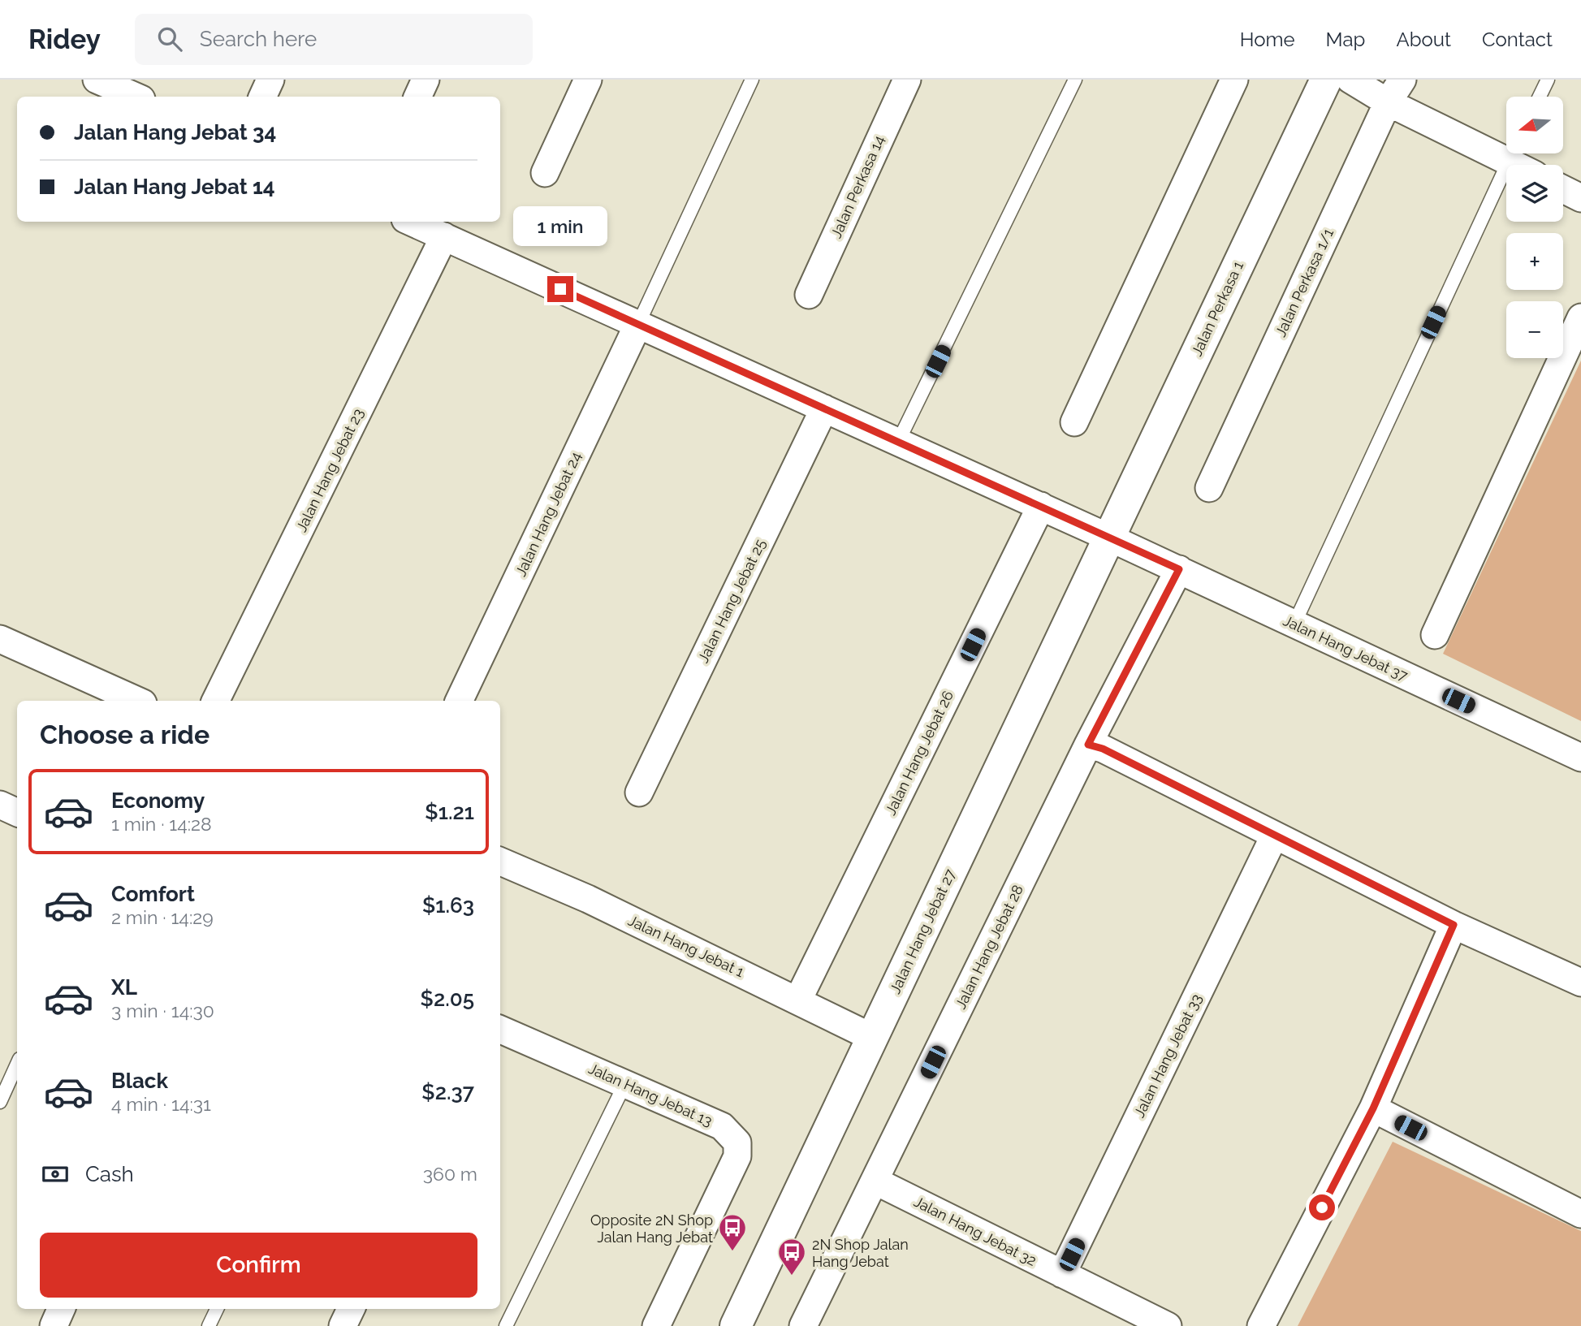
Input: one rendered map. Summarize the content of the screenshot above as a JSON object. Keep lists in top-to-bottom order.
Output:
{
  "streets": {
    "street": [
      "Jalan Perkasa 14",
      "Jalan Perkasa 1/1",
      "Jalan Perkasa 1",
      "Jalan Hang Jebat 23",
      "Jalan Hang Jebat 24",
      "Jalan Hang Jebat 25",
      "Jalan Hang Jebat 37",
      "Jalan Hang Jebat 26",
      "Jalan Hang Jebat 27",
      "Jalan Hang Jebat 1",
      "Jalan Hang Jebat 28",
      "Jalan Hang Jebat 33",
      "Jalan Hang Jebat 13",
      "Jalan Hang Jebat 32"
    ]
  },
  "crossings": [
    ["Jalan Perkasa 1", "Jalan Hang Jebat 37"],
    ["Jalan Perkasa 1", "Jalan Hang Jebat 27"],
    ["Jalan Hang Jebat 23", "Jalan Hang Jebat 37"],
    ["Jalan Hang Jebat 24", "Jalan Hang Jebat 37"],
    ["Jalan Hang Jebat 25", "Jalan Hang Jebat 37"],
    ["Jalan Hang Jebat 37", "Jalan Hang Jebat 26"],
    ["Jalan Hang Jebat 37", "Jalan Hang Jebat 27"],
    ["Jalan Hang Jebat 37", "Jalan Hang Jebat 28"],
    ["Jalan Hang Jebat 26", "Jalan Hang Jebat 1"],
    ["Jalan Hang Jebat 27", "Jalan Hang Jebat 1"],
    ["Jalan Hang Jebat 28", "Jalan Hang Jebat 32"],
    ["Jalan Hang Jebat 33", "Jalan Hang Jebat 32"]
  ],
  "places": {
    "bus stop": ["Opposite 2N Shop Jalan Hang Jebat", "2N Shop Jalan Hang Jebat"]
  },
  "north": "left",
  "page": {
    "header": "Ridey",
    "search": "Search here",
    "nav": [
      "Home",
      "Map",
      "About",
      "Contact"
    ],
    "map_buttons": ["+", "−"],
    "banner": ["Jalan Hang Jebat 34", "Jalan Hang Jebat 14"],
    "bubble": "1 min",
    "heading": "Choose a ride",
    "list": [
      {
        "name": "Economy",
        "note": "1 min · 14:28",
        "value": "$1.21"
      },
      {
        "name": "Comfort",
        "note": "2 min · 14:29",
        "value": "$1.63"
      },
      {
        "name": "XL",
        "note": "3 min · 14:30",
        "value": "$2.05"
      },
      {
        "name": "Black",
        "note": "4 min · 14:31",
        "value": "$2.37"
      }
    ],
    "pay": ["Cash", "360 m"],
    "buttons": "Confirm"
  }
}
